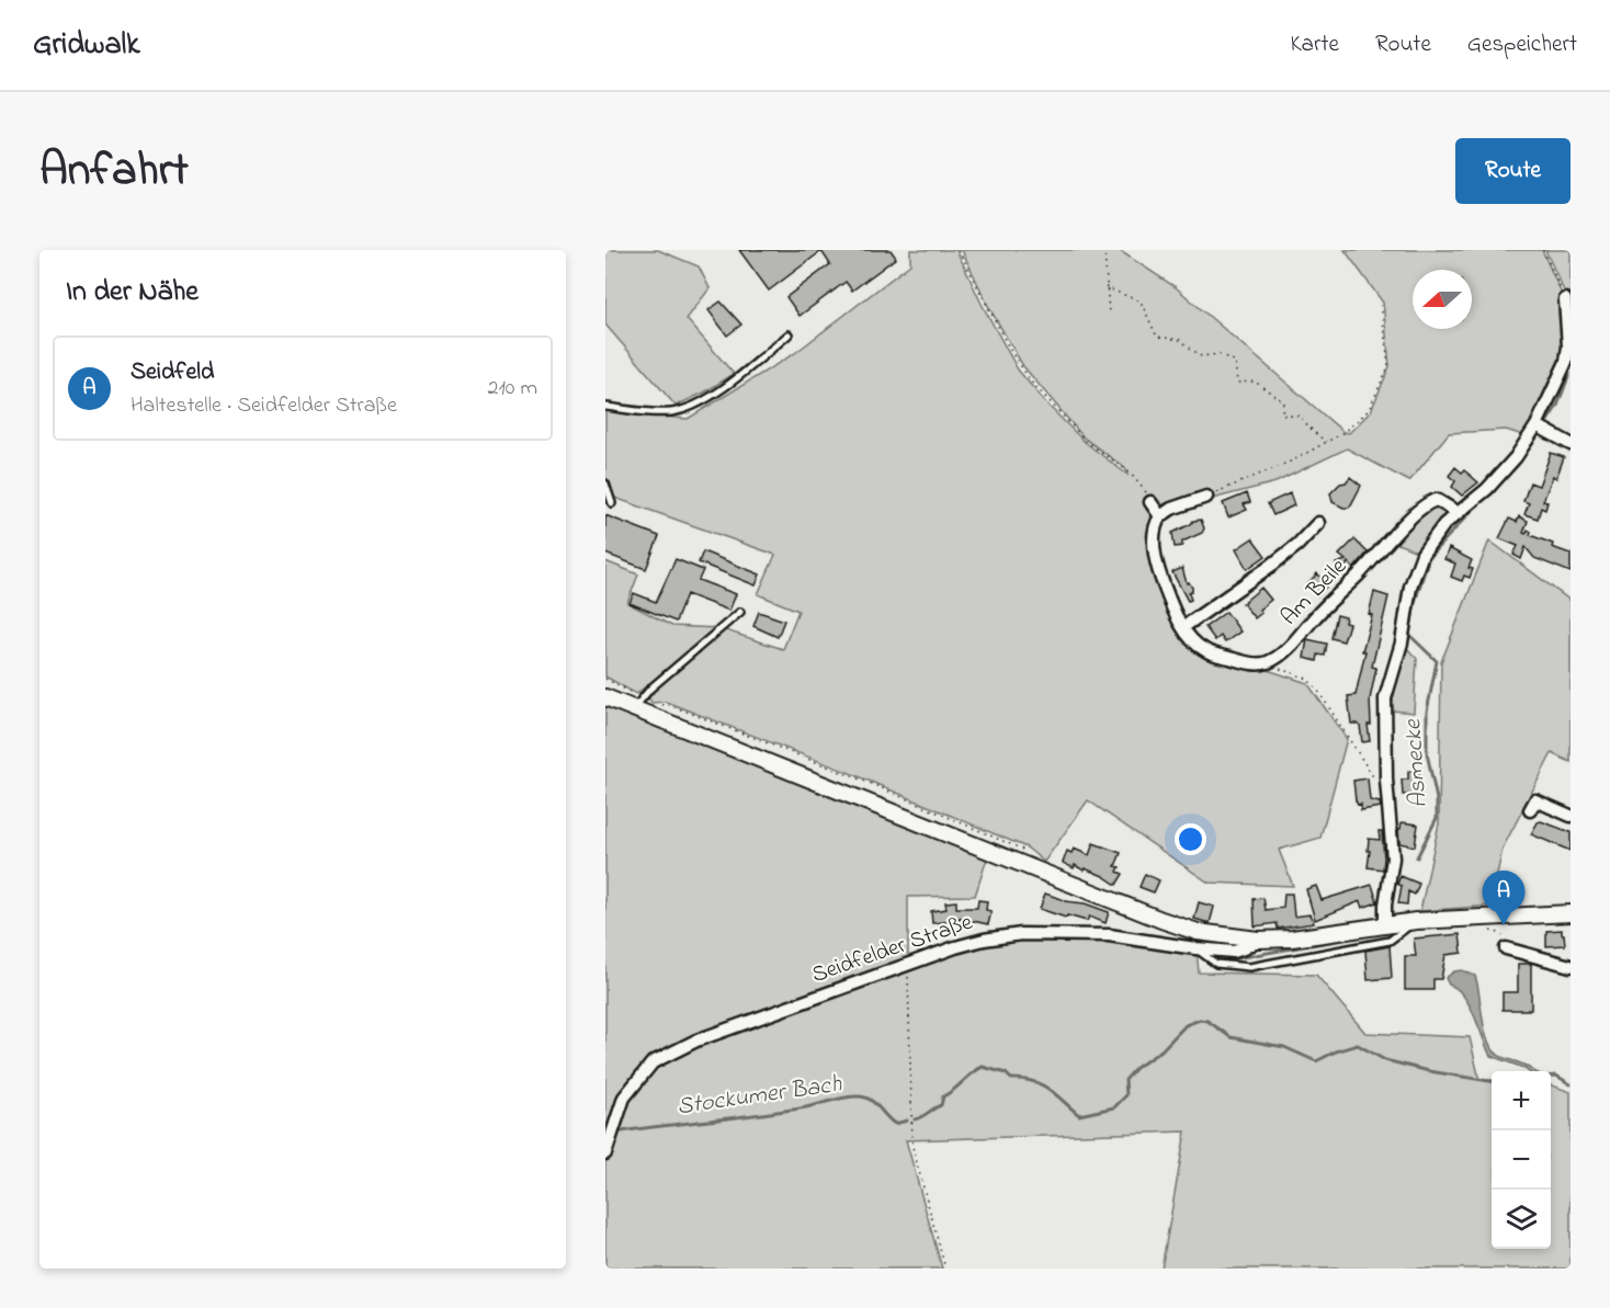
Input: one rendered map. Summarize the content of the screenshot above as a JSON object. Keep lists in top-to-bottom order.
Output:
{
  "streets": {
    "main road": ["Seidfelder Straße"],
    "street": ["Am Beile"]
  },
  "water": ["Asmecke", "Stockumer Bach"],
  "north": "left",
  "page": {
    "header": "Gridwalk",
    "nav": ["Karte", "Route", "Gespeichert"],
    "title": "Anfahrt",
    "buttons": "Route",
    "heading": "In der Nähe",
    "list": [
      {
        "mark": "A",
        "name": "Seidfeld",
        "note": "Haltestelle · Seidfelder Straße",
        "value": "210 m"
      }
    ],
    "pins": "A",
    "map_buttons": ["+", "−"]
  }
}
